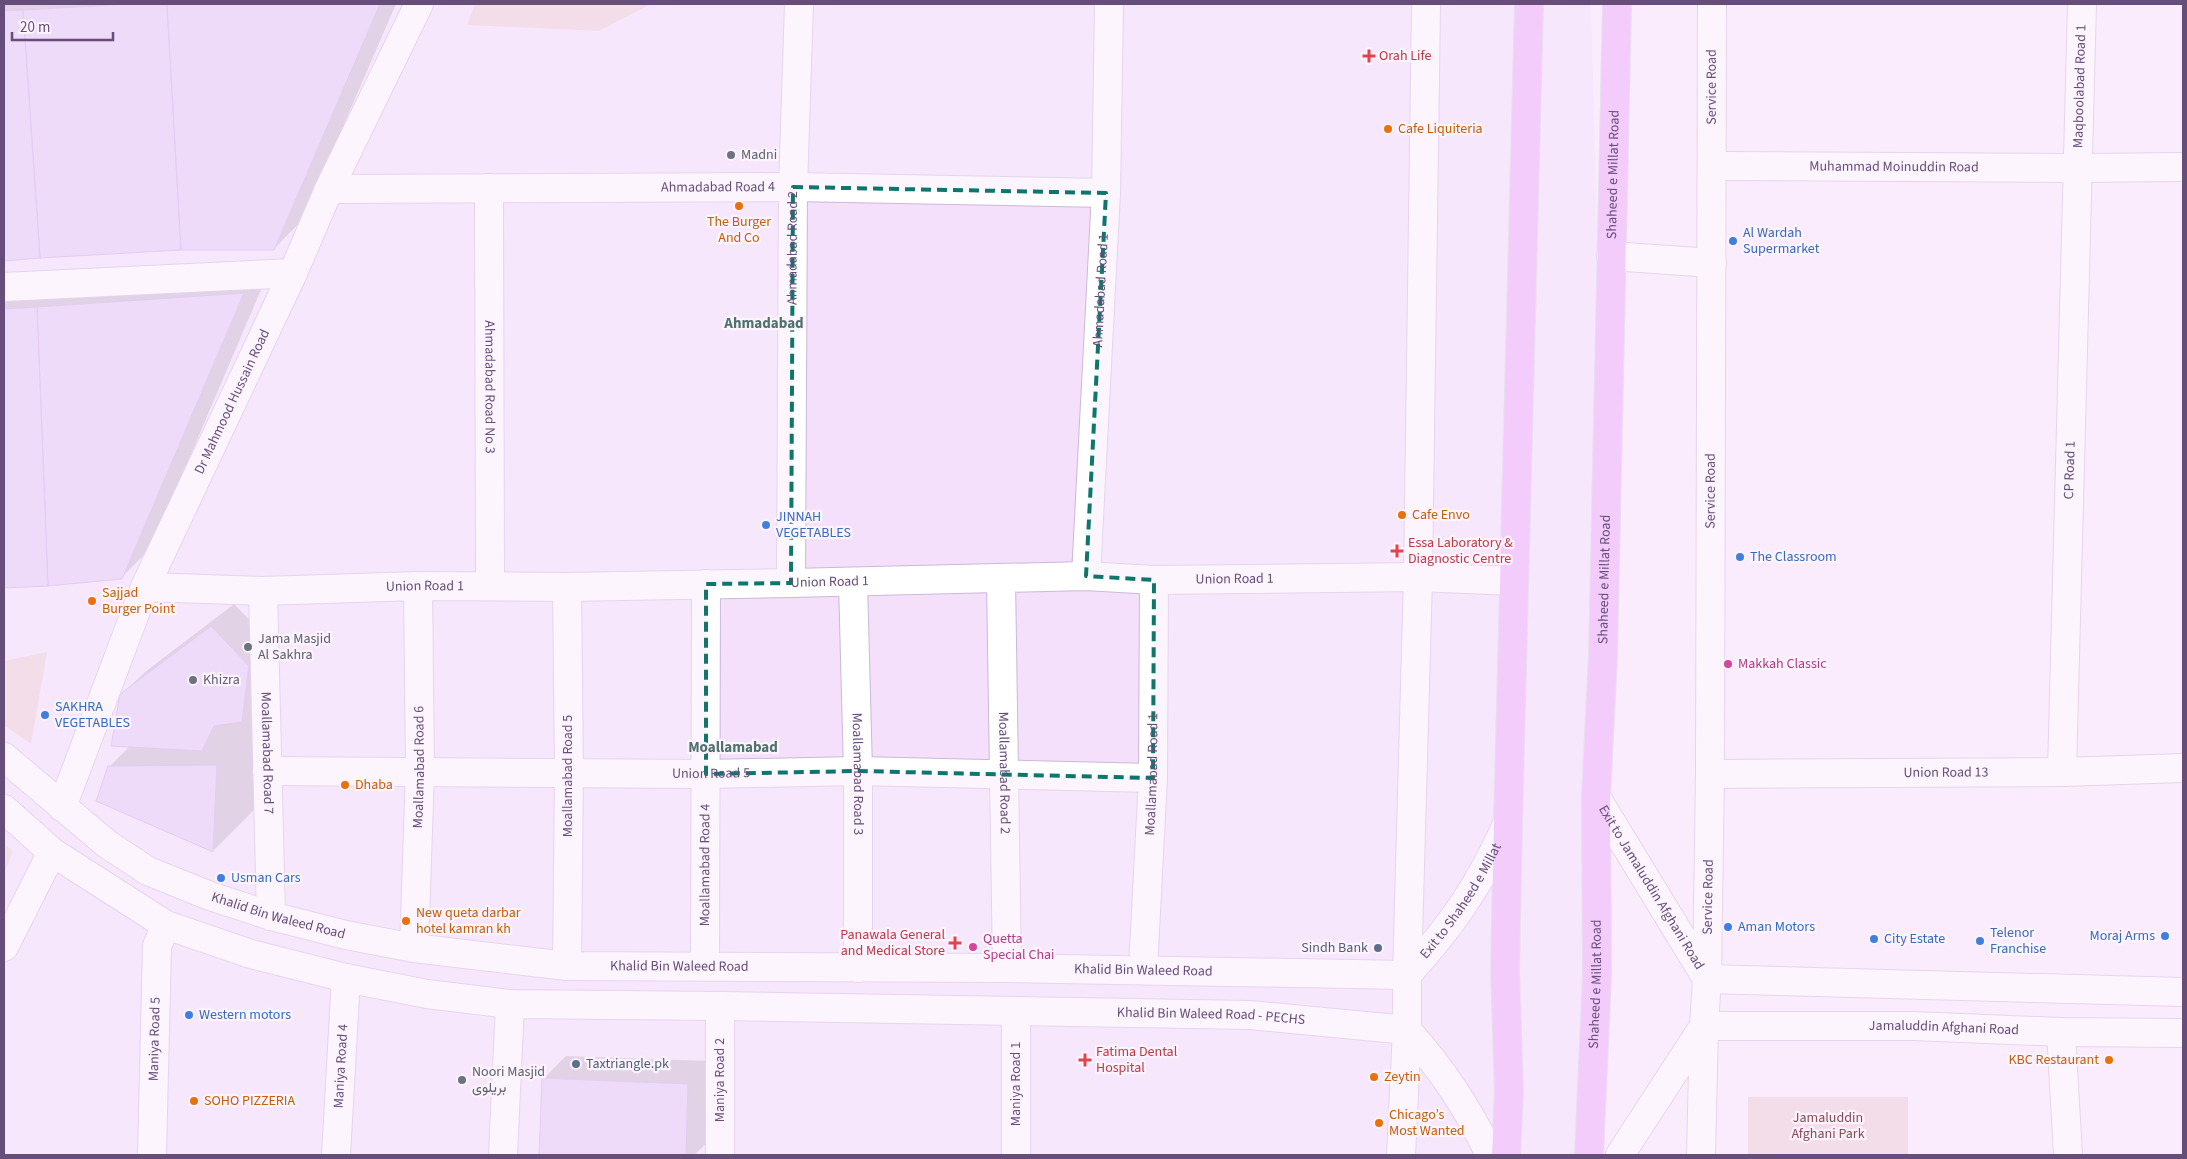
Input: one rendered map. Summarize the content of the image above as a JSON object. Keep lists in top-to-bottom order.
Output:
{
  "streets": {
    "main road": ["Shaheed e Millat Road"],
    "street": [
      "Maqboolabad Road 1",
      "Service Road",
      "Muhammad Moinuddin Road",
      "Ahmadabad Road 4",
      "Ahmadabad Road 2",
      "Ahmadabad Road 1",
      "Ahmadabad Road No 3",
      "Dr Mahmood Hussain Road",
      "CP Road 1",
      "Union Road 1",
      "Moallamabad Road 7",
      "Moallamabad Road 6",
      "Union Road 5",
      "Moallamabad Road 2",
      "Union Road 13",
      "Moallamabad Road 3",
      "Moallamabad Road 1",
      "Moallamabad Road 5",
      "Moallamabad Road 4",
      "Exit to Jamaluddin Afghani Road",
      "Exit to Shaheed e Millat",
      "Khalid Bin Waleed Road",
      "Khalid Bin Waleed Road - PECHS",
      "Jamaluddin Afghani Road",
      "Maniya Road 5",
      "Maniya Road 4",
      "Maniya Road 2",
      "Maniya Road 1"
    ]
  },
  "crossings": [
    ["Maqboolabad Road 1", "Muhammad Moinuddin Road"],
    ["Maqboolabad Road 1", "CP Road 1"],
    ["Service Road", "Muhammad Moinuddin Road"],
    ["Service Road", "Union Road 13"],
    ["Service Road", "Exit to Jamaluddin Afghani Road"],
    ["Service Road", "Jamaluddin Afghani Road"],
    ["Muhammad Moinuddin Road", "CP Road 1"],
    ["Shaheed e Millat Road", "Exit to Jamaluddin Afghani Road"],
    ["Ahmadabad Road 4", "Ahmadabad Road 2"],
    ["Ahmadabad Road 4", "Ahmadabad Road 1"],
    ["Ahmadabad Road 4", "Ahmadabad Road No 3"],
    ["Ahmadabad Road 4", "Dr Mahmood Hussain Road"],
    ["Ahmadabad Road 2", "Union Road 1"],
    ["Ahmadabad Road 1", "Union Road 1"],
    ["Ahmadabad Road No 3", "Union Road 1"],
    ["Dr Mahmood Hussain Road", "Union Road 1"],
    ["Dr Mahmood Hussain Road", "Khalid Bin Waleed Road"],
    ["CP Road 1", "Union Road 13"],
    ["Union Road 1", "Moallamabad Road 7"],
    ["Union Road 1", "Moallamabad Road 6"],
    ["Union Road 1", "Moallamabad Road 2"],
    ["Union Road 1", "Moallamabad Road 3"],
    ["Union Road 1", "Moallamabad Road 1"],
    ["Union Road 1", "Moallamabad Road 5"],
    ["Union Road 1", "Moallamabad Road 4"],
    ["Moallamabad Road 7", "Union Road 5"],
    ["Moallamabad Road 7", "Khalid Bin Waleed Road"],
    ["Moallamabad Road 6", "Union Road 5"],
    ["Moallamabad Road 6", "Khalid Bin Waleed Road"],
    ["Union Road 5", "Moallamabad Road 2"],
    ["Union Road 5", "Moallamabad Road 3"],
    ["Union Road 5", "Moallamabad Road 1"],
    ["Union Road 5", "Moallamabad Road 5"],
    ["Union Road 5", "Moallamabad Road 4"],
    ["Moallamabad Road 2", "Khalid Bin Waleed Road"],
    ["Moallamabad Road 3", "Khalid Bin Waleed Road"],
    ["Moallamabad Road 1", "Khalid Bin Waleed Road"],
    ["Moallamabad Road 5", "Khalid Bin Waleed Road"],
    ["Moallamabad Road 4", "Khalid Bin Waleed Road"],
    ["Exit to Shaheed e Millat", "Khalid Bin Waleed Road"],
    ["Khalid Bin Waleed Road - PECHS", "Maniya Road 1"]
  ],
  "districts": ["Ahmadabad", "Moallamabad"],
  "parks": ["Jamaluddin Afghani Park"],
  "places": {
    "health": [
      "Orah Life",
      "Essa Laboratory & Diagnostic Centre",
      "Panawala General and Medical Store",
      "Fatima Dental Hospital"
    ],
    "other": [
      "Cafe Liquiteria",
      "Madni",
      "The Burger And Co",
      "Al Wardah Supermarket",
      "Cafe Envo",
      "JINNAH VEGETABLES",
      "The Classroom",
      "Sajjad Burger Point",
      "Jama Masjid Al Sakhra",
      "Makkah Classic",
      "Khizra",
      "SAKHRA VEGETABLES",
      "Dhaba",
      "Usman Cars",
      "New queta darbar hotel kamran kh",
      "Aman Motors",
      "Moraj Arms",
      "City Estate",
      "Telenor Franchise",
      "Quetta Special Chai",
      "Sindh Bank",
      "Western motors",
      "KBC Restaurant",
      "Taxtriangle.pk",
      "Zeytin",
      "Noori Masjid بریلوی",
      "SOHO PIZZERIA",
      "Chicago’s Most Wanted"
    ]
  },
  "scale_bar": "20 m"
}
